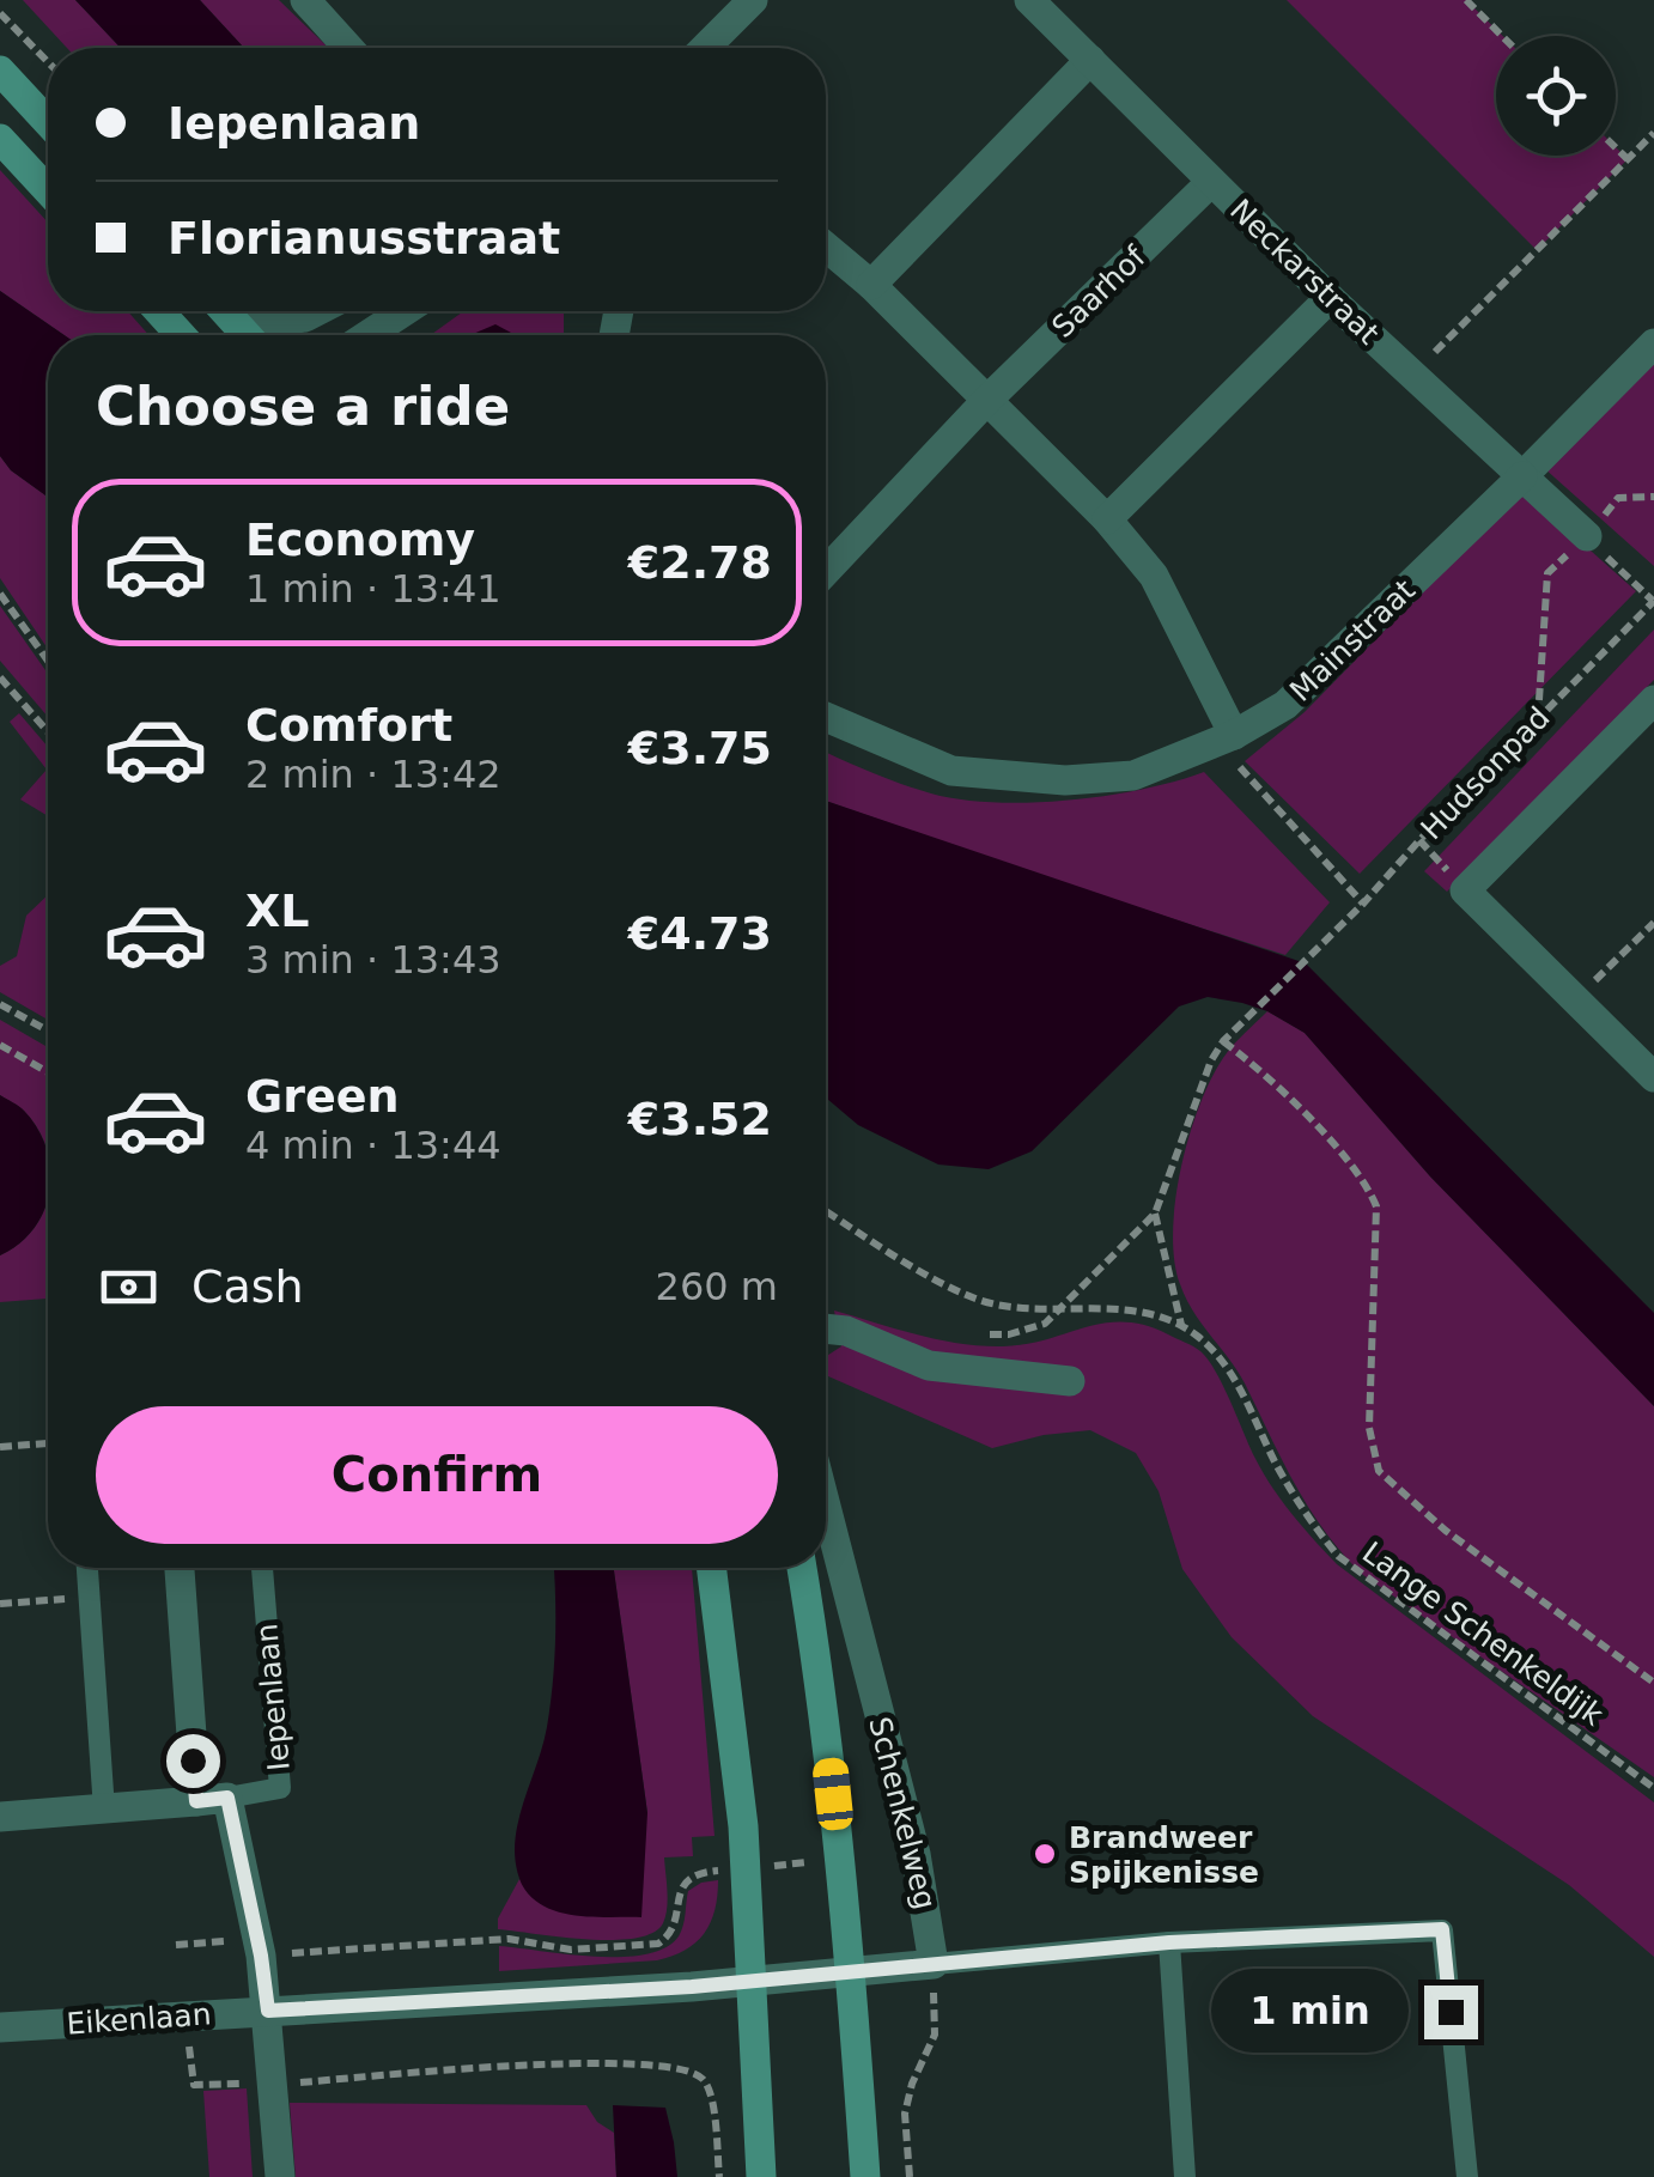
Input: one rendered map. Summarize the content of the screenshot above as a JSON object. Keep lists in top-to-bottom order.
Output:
{
  "streets": {
    "main road": ["Schenkelweg"],
    "street": [
      "Neckarstraat",
      "Saarhof",
      "Mainstraat",
      "Iepenlaan",
      "Eikenlaan"
    ],
    "path": ["Hudsonpad", "Lange Schenkeldijk"]
  },
  "crossings": [
    ["Neckarstraat", "Saarhof"],
    ["Neckarstraat", "Mainstraat"],
    ["Iepenlaan", "Eikenlaan"],
    ["Schenkelweg", "Eikenlaan"]
  ],
  "places": ["Brandweer Spijkenisse"],
  "page": {
    "banner": ["Iepenlaan", "Florianusstraat"],
    "heading": "Choose a ride",
    "list": [
      {
        "name": "Economy",
        "note": "1 min · 13:41",
        "value": "€2.78"
      },
      {
        "name": "Comfort",
        "note": "2 min · 13:42",
        "value": "€3.75"
      },
      {
        "name": "XL",
        "note": "3 min · 13:43",
        "value": "€4.73"
      },
      {
        "name": "Green",
        "note": "4 min · 13:44",
        "value": "€3.52"
      }
    ],
    "pay": ["Cash", "260 m"],
    "buttons": "Confirm",
    "bubble": "1 min"
  }
}
